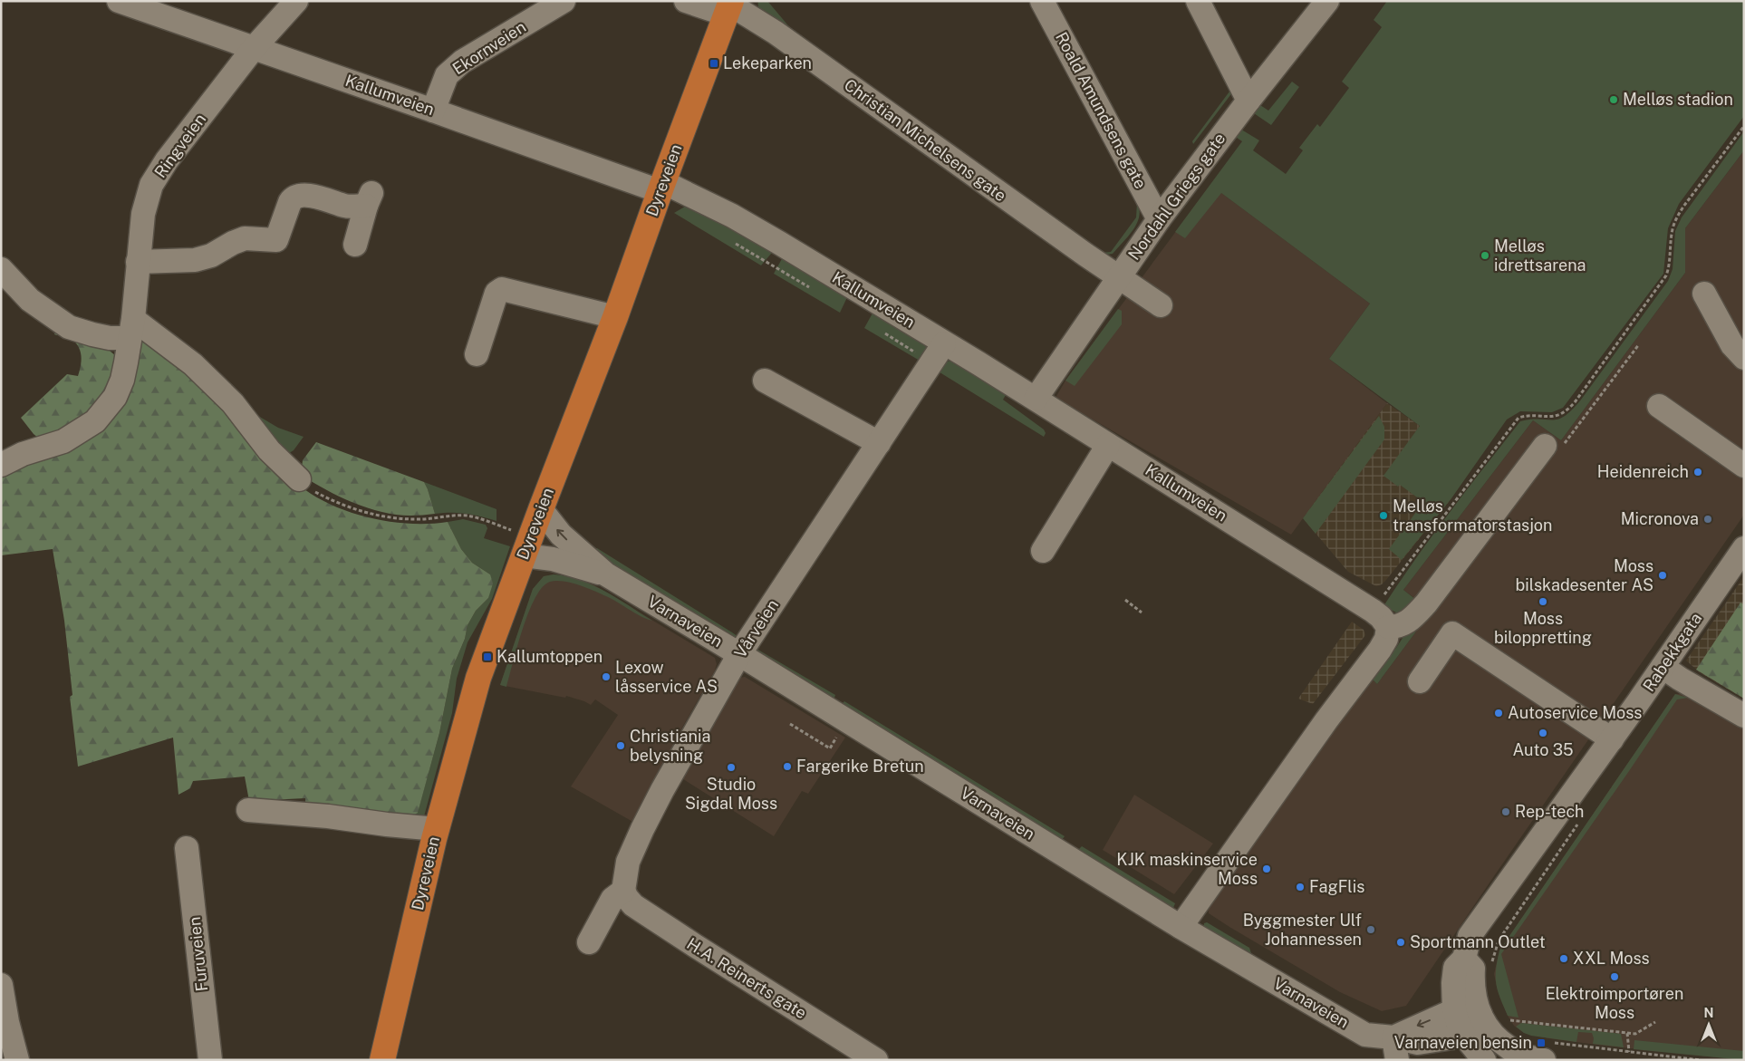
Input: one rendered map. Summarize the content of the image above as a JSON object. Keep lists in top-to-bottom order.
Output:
{
  "streets": {
    "main road": ["Dyreveien"],
    "street": [
      "Ekornveien",
      "Kallumveien",
      "Roald Amundsens gate",
      "Christian Michelsens gate",
      "Ringveien",
      "Nordahl Griegs gate",
      "Varnaveien",
      "Vårveien",
      "Rabekkgata",
      "Furuveien",
      "H.A. Reinerts gate"
    ]
  },
  "crossings": [
    ["Ekornveien", "Kallumveien"],
    ["Kallumveien", "Ringveien"],
    ["Kallumveien", "Dyreveien"],
    ["Kallumveien", "Nordahl Griegs gate"],
    ["Kallumveien", "Vårveien"],
    ["Roald Amundsens gate", "Nordahl Griegs gate"],
    ["Christian Michelsens gate", "Dyreveien"],
    ["Christian Michelsens gate", "Nordahl Griegs gate"],
    ["Varnaveien", "Vårveien"],
    ["Vårveien", "H.A. Reinerts gate"]
  ],
  "places": {
    "transit": ["Lekeparken", "Kallumtoppen", "Varnaveien bensin"],
    "other": [
      "Melløs stadion",
      "Melløs idrettsarena",
      "Heidenreich",
      "Melløs transformatorstasjon",
      "Micronova",
      "Moss bilskadesenter AS",
      "Moss biloppretting",
      "Lexow låsservice AS",
      "Autoservice Moss",
      "Auto 35",
      "Christiania belysning",
      "Fargerike Bretun",
      "Studio Sigdal Moss",
      "Rep-tech",
      "KJK maskinservice Moss",
      "FagFlis",
      "Byggmester Ulf Johannessen",
      "Sportmann Outlet",
      "XXL Moss",
      "Elektroimportøren Moss"
    ]
  },
  "north": "top"
}
